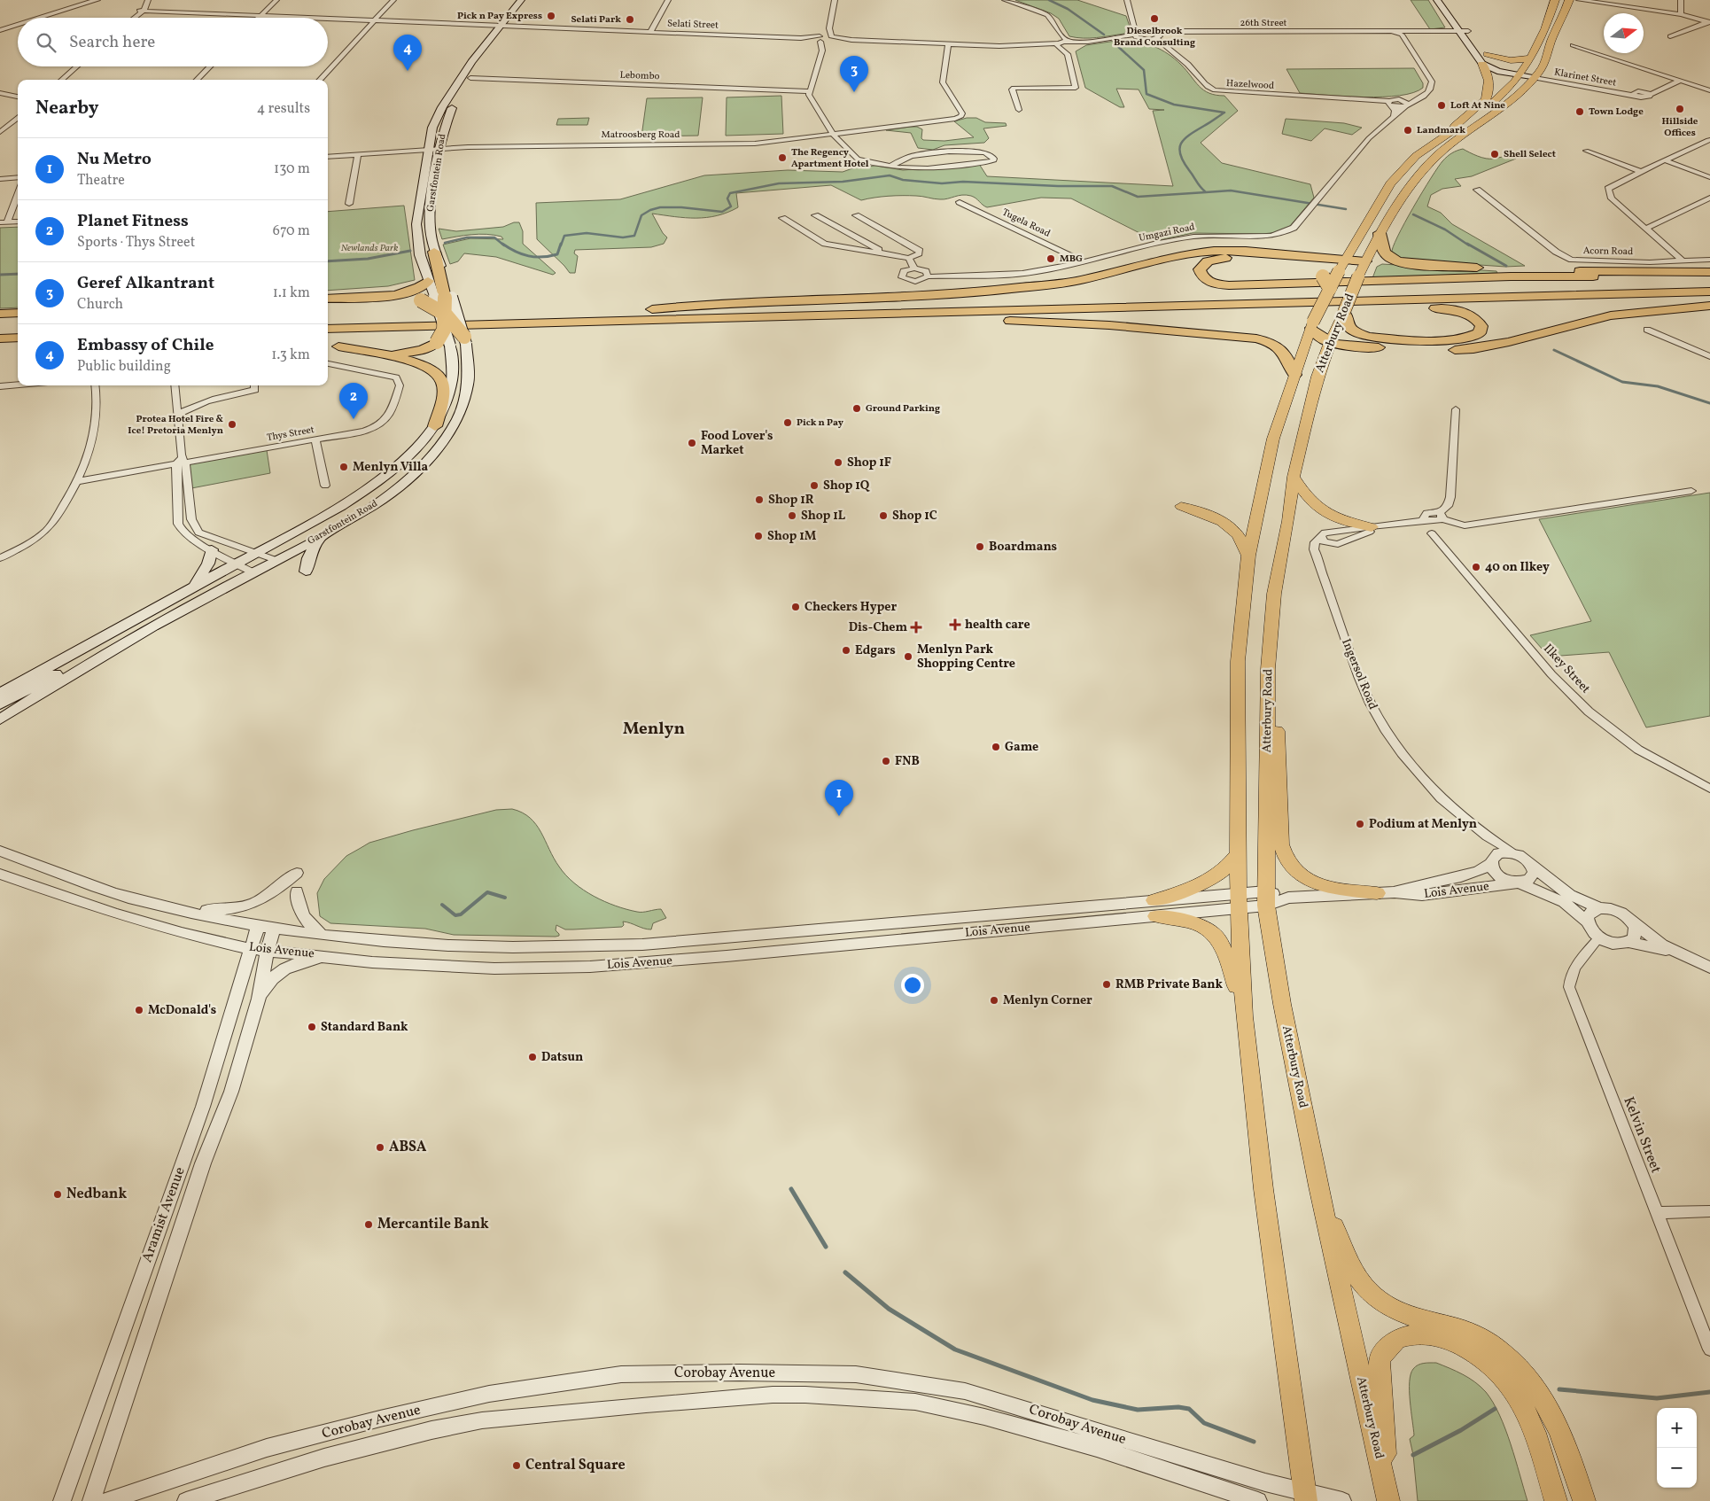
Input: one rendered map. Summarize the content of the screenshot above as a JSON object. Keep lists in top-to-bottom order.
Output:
{
  "streets": {
    "main road": ["Garstfontein Road", "Atterbury Road"],
    "street": [
      "26th Street",
      "Selati Street",
      "Lebombo",
      "Klarinet Street",
      "Hazelwood",
      "Matroosberg Road",
      "Tugela Road",
      "Umgazi Road",
      "Acorn Road",
      "Thys Street",
      "Ilkey Street",
      "Ingersol Road",
      "Lois Avenue",
      "Kelvin Street",
      "Aramist Avenue",
      "Corobay Avenue"
    ]
  },
  "crossings": [
    ["26th Street", "Hazelwood"],
    ["Selati Street", "Garstfontein Road"],
    ["Lebombo", "Garstfontein Road"],
    ["Klarinet Street", "Atterbury Road"],
    ["Hazelwood", "Umgazi Road"],
    ["Matroosberg Road", "Garstfontein Road"],
    ["Tugela Road", "Umgazi Road"],
    ["Atterbury Road", "Lois Avenue"],
    ["Atterbury Road", "Corobay Avenue"],
    ["Ingersol Road", "Lois Avenue"],
    ["Ingersol Road", "Kelvin Street"],
    ["Lois Avenue", "Aramist Avenue"]
  ],
  "districts": ["Menlyn"],
  "parks": ["Newlands Park"],
  "places": {
    "other": [
      "Pick n Pay Express",
      "Dieselbrook Brand Consulting",
      "Selati Park",
      "Loft At Nine",
      "Hillside Offices",
      "Town Lodge",
      "Landmark",
      "Shell Select",
      "The Regency Apartment Hotel",
      "MBG",
      "Ground Parking",
      "Pick n Pay",
      "Protea Hotel Fire & Ice! Pretoria Menlyn",
      "Food Lover's Market",
      "Shop 1F",
      "Menlyn Villa",
      "Shop 1Q",
      "Shop 1R",
      "Shop 1L",
      "Shop 1C",
      "Shop 1M",
      "Boardmans",
      "40 on Ilkey",
      "Checkers Hyper",
      "Edgars",
      "Menlyn Park Shopping Centre",
      "Game",
      "FNB",
      "Podium at Menlyn",
      "RMB Private Bank",
      "Menlyn Corner",
      "McDonald's",
      "Standard Bank",
      "Datsun",
      "ABSA",
      "Nedbank",
      "Mercantile Bank",
      "Central Square"
    ],
    "health": ["health care", "Dis-Chem"]
  },
  "north": "right",
  "page": {
    "search": "Search here",
    "pins": [
      "4",
      "3",
      "2",
      "1"
    ],
    "heading": ["Nearby", "4 results"],
    "list": [
      {
        "mark": "1",
        "name": "Nu Metro",
        "note": "Theatre",
        "value": "130 m"
      },
      {
        "mark": "2",
        "name": "Planet Fitness",
        "note": "Sports · Thys Street",
        "value": "670 m"
      },
      {
        "mark": "3",
        "name": "Geref Alkantrant",
        "note": "Church",
        "value": "1.1 km"
      },
      {
        "mark": "4",
        "name": "Embassy of Chile",
        "note": "Public building",
        "value": "1.3 km"
      }
    ],
    "map_buttons": ["+", "−"]
  }
}
